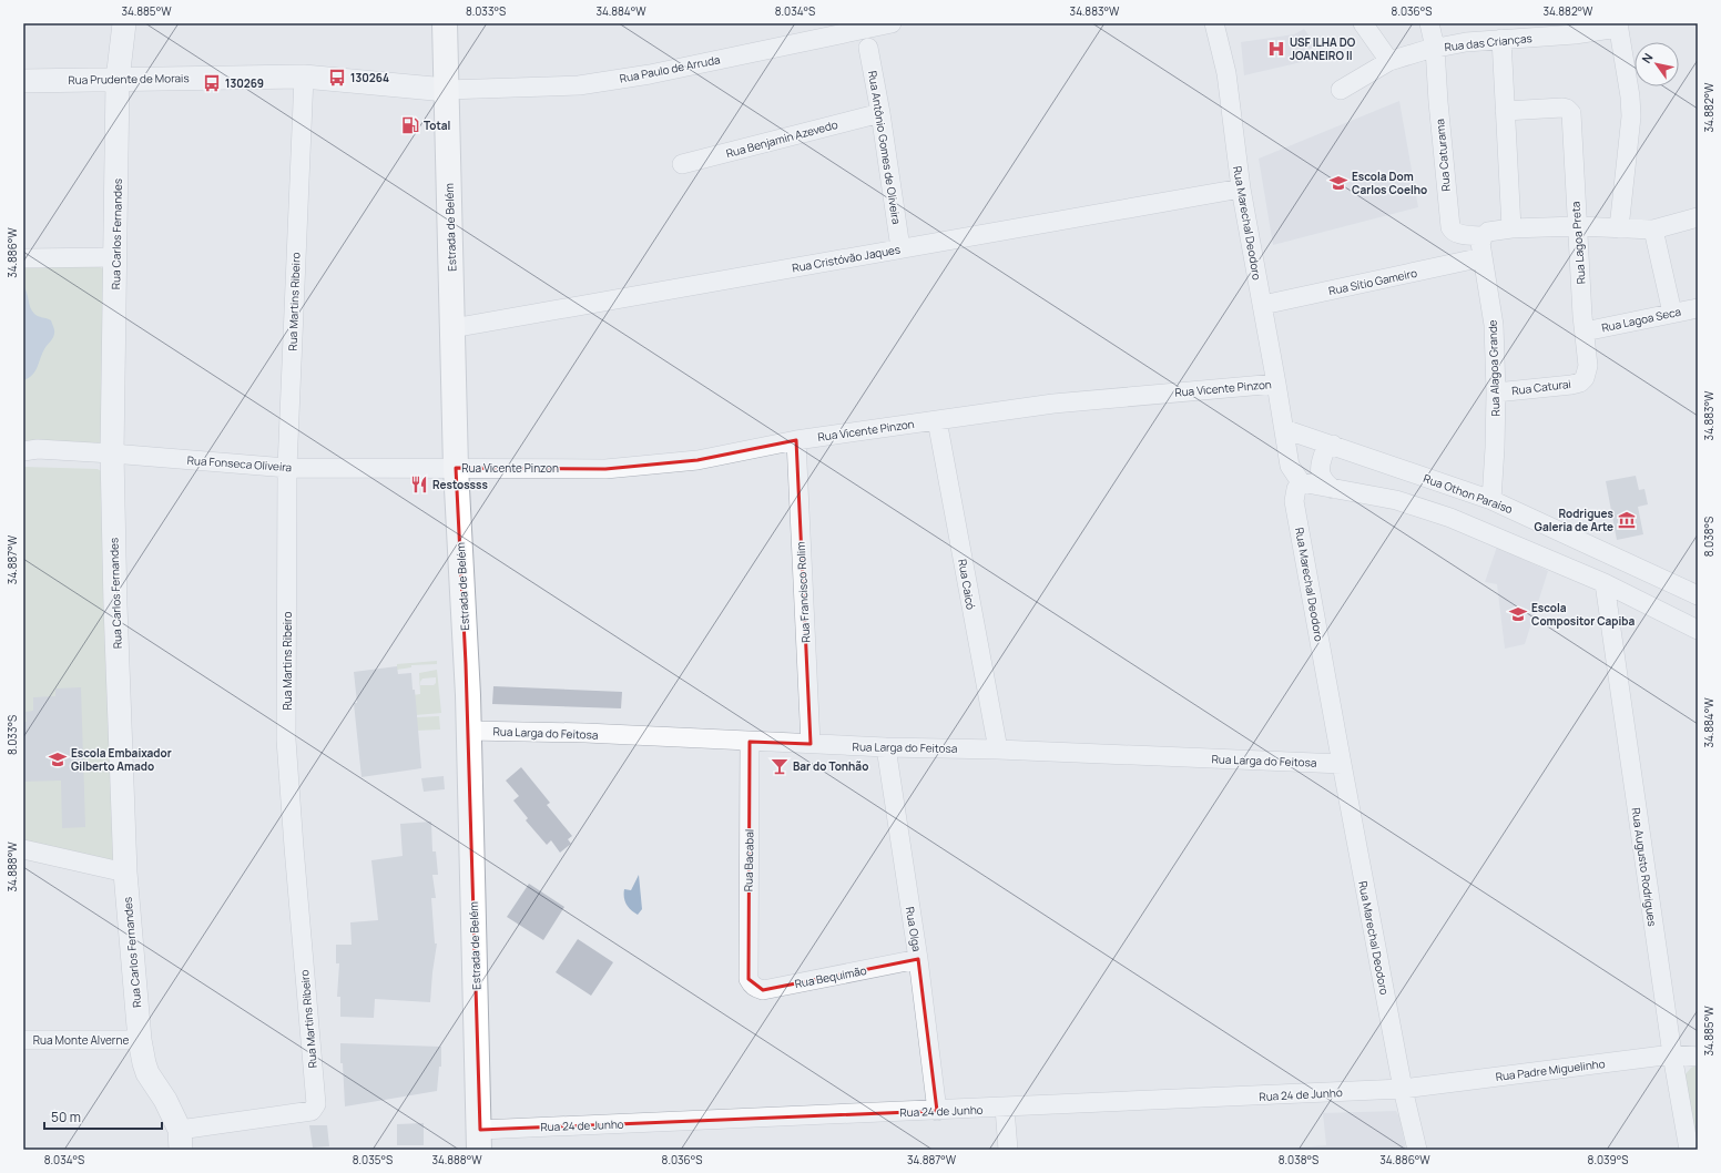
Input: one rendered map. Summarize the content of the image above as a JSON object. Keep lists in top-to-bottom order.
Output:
{
  "streets": {
    "main road": ["Estrada de Belém"],
    "street": [
      "Rua das Crianças",
      "Rua Paulo de Arruda",
      "Rua Prudente de Morais",
      "Rua Benjamin Azevedo",
      "Rua Antônio Gomes de Oliveira",
      "Rua Caturama",
      "Rua Marechal Deodoro",
      "Rua Carlos Fernandes",
      "Rua Lagoa Preta",
      "Rua Cristóvão Jaques",
      "Rua Sítio Gameiro",
      "Rua Martins Ribeiro",
      "Rua Lagoa Seca",
      "Rua Alagoa Grande",
      "Rua Caturai",
      "Rua Vicente Pinzon",
      "Rua Fonseca Oliveira",
      "Rua Othon Paraíso",
      "Rua Caicó",
      "Rua Francisco Rolim",
      "Rua Larga do Feitosa",
      "Rua Bacabal",
      "Rua Augusto Rodrigues",
      "Rua Olga",
      "Rua Bequimão",
      "Rua Monte Alverne",
      "Rua Padre Miguelinho",
      "Rua 24 de Junho"
    ]
  },
  "crossings": [
    ["Rua das Crianças", "Rua Caturama"],
    ["Rua Paulo de Arruda", "Rua Prudente de Morais"],
    ["Rua Paulo de Arruda", "Estrada de Belém"],
    ["Rua Prudente de Morais", "Estrada de Belém"],
    ["Rua Prudente de Morais", "Rua Carlos Fernandes"],
    ["Rua Prudente de Morais", "Rua Martins Ribeiro"],
    ["Rua Benjamin Azevedo", "Rua Antônio Gomes de Oliveira"],
    ["Rua Antônio Gomes de Oliveira", "Rua Cristóvão Jaques"],
    ["Rua Caturama", "Rua Alagoa Grande"],
    ["Rua Marechal Deodoro", "Rua Cristóvão Jaques"],
    ["Rua Marechal Deodoro", "Rua Sítio Gameiro"],
    ["Rua Marechal Deodoro", "Rua Vicente Pinzon"],
    ["Rua Marechal Deodoro", "Rua Othon Paraíso"],
    ["Rua Marechal Deodoro", "Rua Larga do Feitosa"],
    ["Rua Marechal Deodoro", "Rua Padre Miguelinho"],
    ["Rua Marechal Deodoro", "Rua 24 de Junho"],
    ["Estrada de Belém", "Rua Cristóvão Jaques"],
    ["Estrada de Belém", "Rua Vicente Pinzon"],
    ["Estrada de Belém", "Rua Fonseca Oliveira"],
    ["Estrada de Belém", "Rua Larga do Feitosa"],
    ["Estrada de Belém", "Rua 24 de Junho"],
    ["Rua Carlos Fernandes", "Rua Martins Ribeiro"],
    ["Rua Carlos Fernandes", "Rua Fonseca Oliveira"],
    ["Rua Carlos Fernandes", "Rua Monte Alverne"],
    ["Rua Lagoa Preta", "Rua Lagoa Seca"],
    ["Rua Lagoa Preta", "Rua Caturai"],
    ["Rua Sítio Gameiro", "Rua Alagoa Grande"],
    ["Rua Martins Ribeiro", "Rua Fonseca Oliveira"],
    ["Rua Alagoa Grande", "Rua Caturai"],
    ["Rua Alagoa Grande", "Rua Othon Paraíso"],
    ["Rua Vicente Pinzon", "Rua Fonseca Oliveira"],
    ["Rua Vicente Pinzon", "Rua Caicó"],
    ["Rua Vicente Pinzon", "Rua Francisco Rolim"],
    ["Rua Caicó", "Rua Larga do Feitosa"],
    ["Rua Francisco Rolim", "Rua Larga do Feitosa"],
    ["Rua Larga do Feitosa", "Rua Bacabal"],
    ["Rua Larga do Feitosa", "Rua Olga"],
    ["Rua Bacabal", "Rua Bequimão"],
    ["Rua Augusto Rodrigues", "Rua Padre Miguelinho"],
    ["Rua Olga", "Rua Bequimão"],
    ["Rua Olga", "Rua 24 de Junho"],
    ["Rua Padre Miguelinho", "Rua 24 de Junho"]
  ],
  "places": {
    "hospital": ["USF ILHA DO JOANEIRO II"],
    "bus stop": ["130264", "130269"],
    "fuel station": ["Total"],
    "school or university": ["Escola Dom Carlos Coelho", "Escola Compositor Capiba", "Escola Embaixador Gilberto Amado"],
    "restaurant": ["Restossss"],
    "museum": ["Rodrigues Galeria de Arte"],
    "bar": ["Bar do Tonhão"]
  },
  "scale_bar": "50 m",
  "north": "top left",
  "coordinates": [
    "34.885°W",
    "8.033°S",
    "34.884°W",
    "8.034°S",
    "34.883°W",
    "8.036°S",
    "34.882°W",
    "34.886°W",
    "8.038°S",
    "34.887°W",
    "34.888°W",
    "8.035°S",
    "8.039°S"
  ]
}
